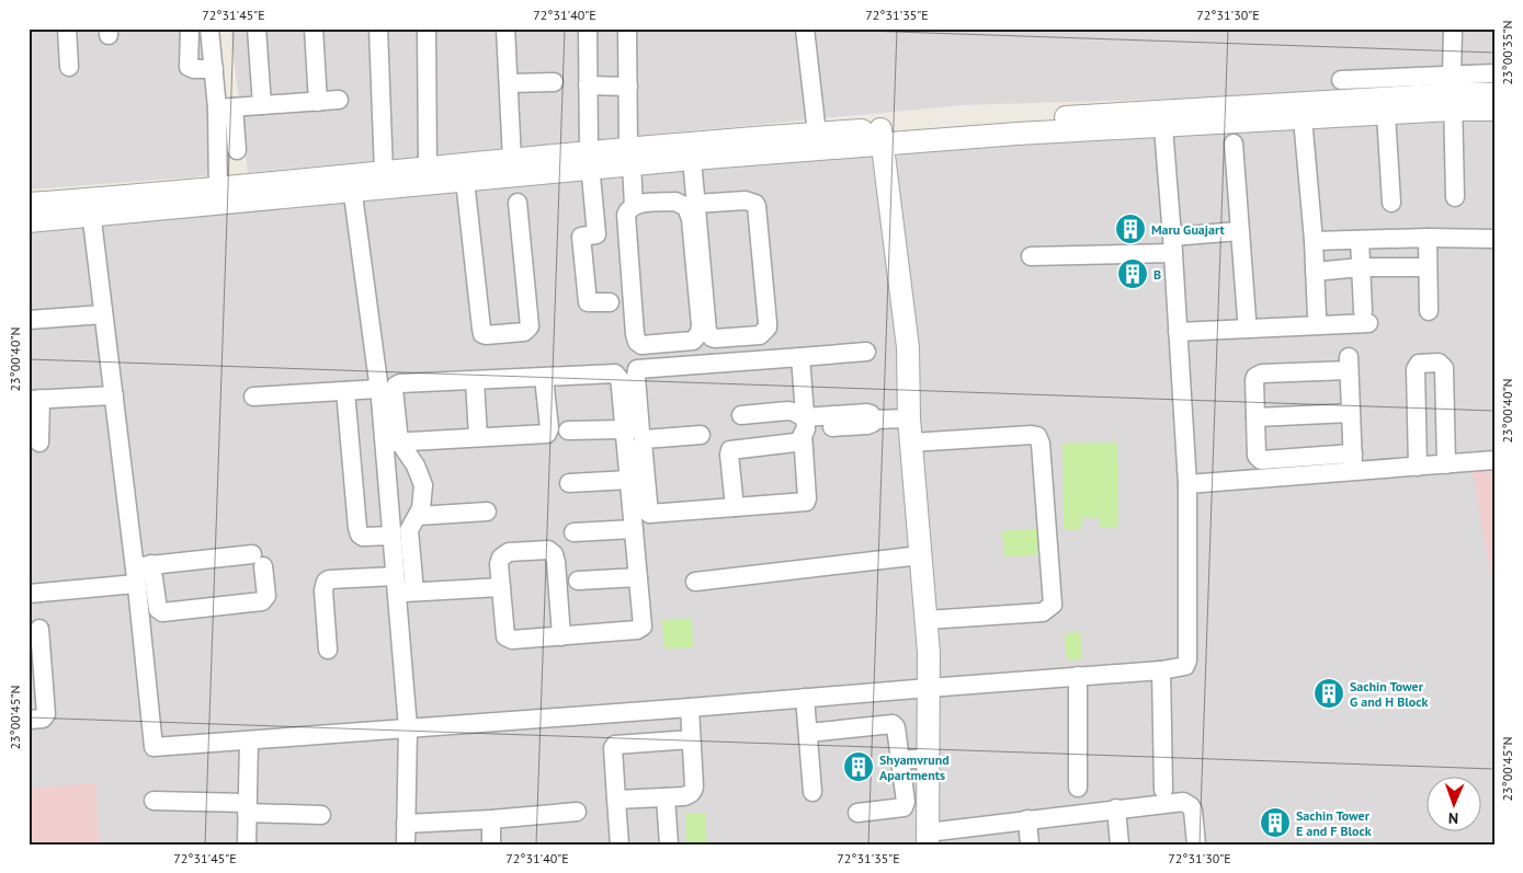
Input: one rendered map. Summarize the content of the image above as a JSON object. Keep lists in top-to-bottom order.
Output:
{
  "places": {
    "building": [
      "Maru Guajart",
      "B",
      "Sachin Tower G and H Block",
      "Shyamvrund Apartments",
      "Sachin Tower E and F Block"
    ]
  },
  "north": "bottom",
  "coordinates": [
    "72°31'45\"E",
    "72°31'40\"E",
    "72°31'35\"E",
    "72°31'30\"E",
    "23°00'35\"N",
    "23°00'40\"N",
    "23°00'45\"N"
  ]
}
